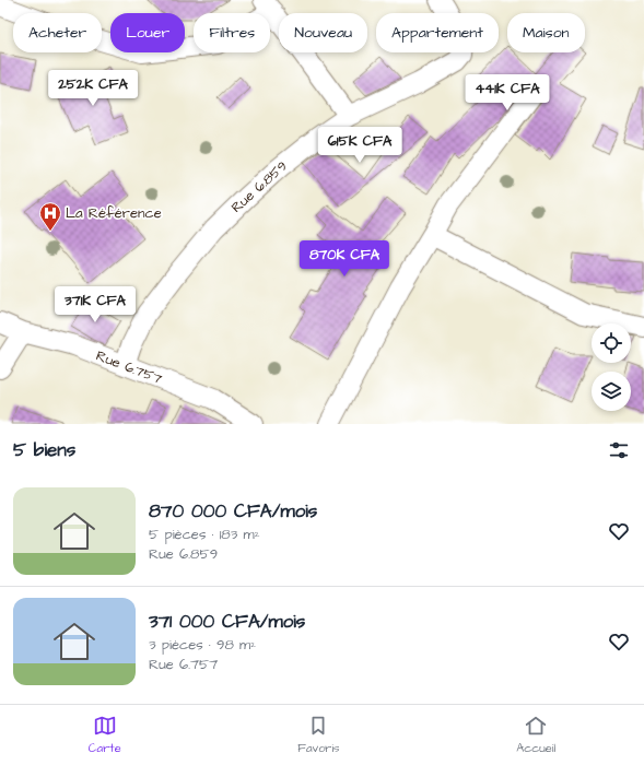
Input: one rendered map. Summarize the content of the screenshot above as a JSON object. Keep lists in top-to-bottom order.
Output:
{
  "streets": {
    "street": ["Rue 6.859", "Rue 6.757"]
  },
  "crossings": [
    ["Rue 6.859", "Rue 6.757"]
  ],
  "places": {
    "hospital": ["La Référence"]
  },
  "page": {
    "chip": [
      "Acheter",
      "Louer",
      "Filtres",
      "Nouveau",
      "Appartement",
      "Maison"
    ],
    "price": [
      "252K CFA",
      "441K CFA",
      "615K CFA",
      "870K CFA",
      "371K CFA"
    ],
    "heading": "5 biens",
    "list": [
      {
        "name": "870 000 CFA/mois",
        "note": "5 pièces · 183 m² · Rue 6.859"
      },
      {
        "name": "371 000 CFA/mois",
        "note": "3 pièces · 98 m² · Rue 6.757"
      }
    ],
    "tabs": ["Carte", "Favoris", "Accueil"]
  }
}
